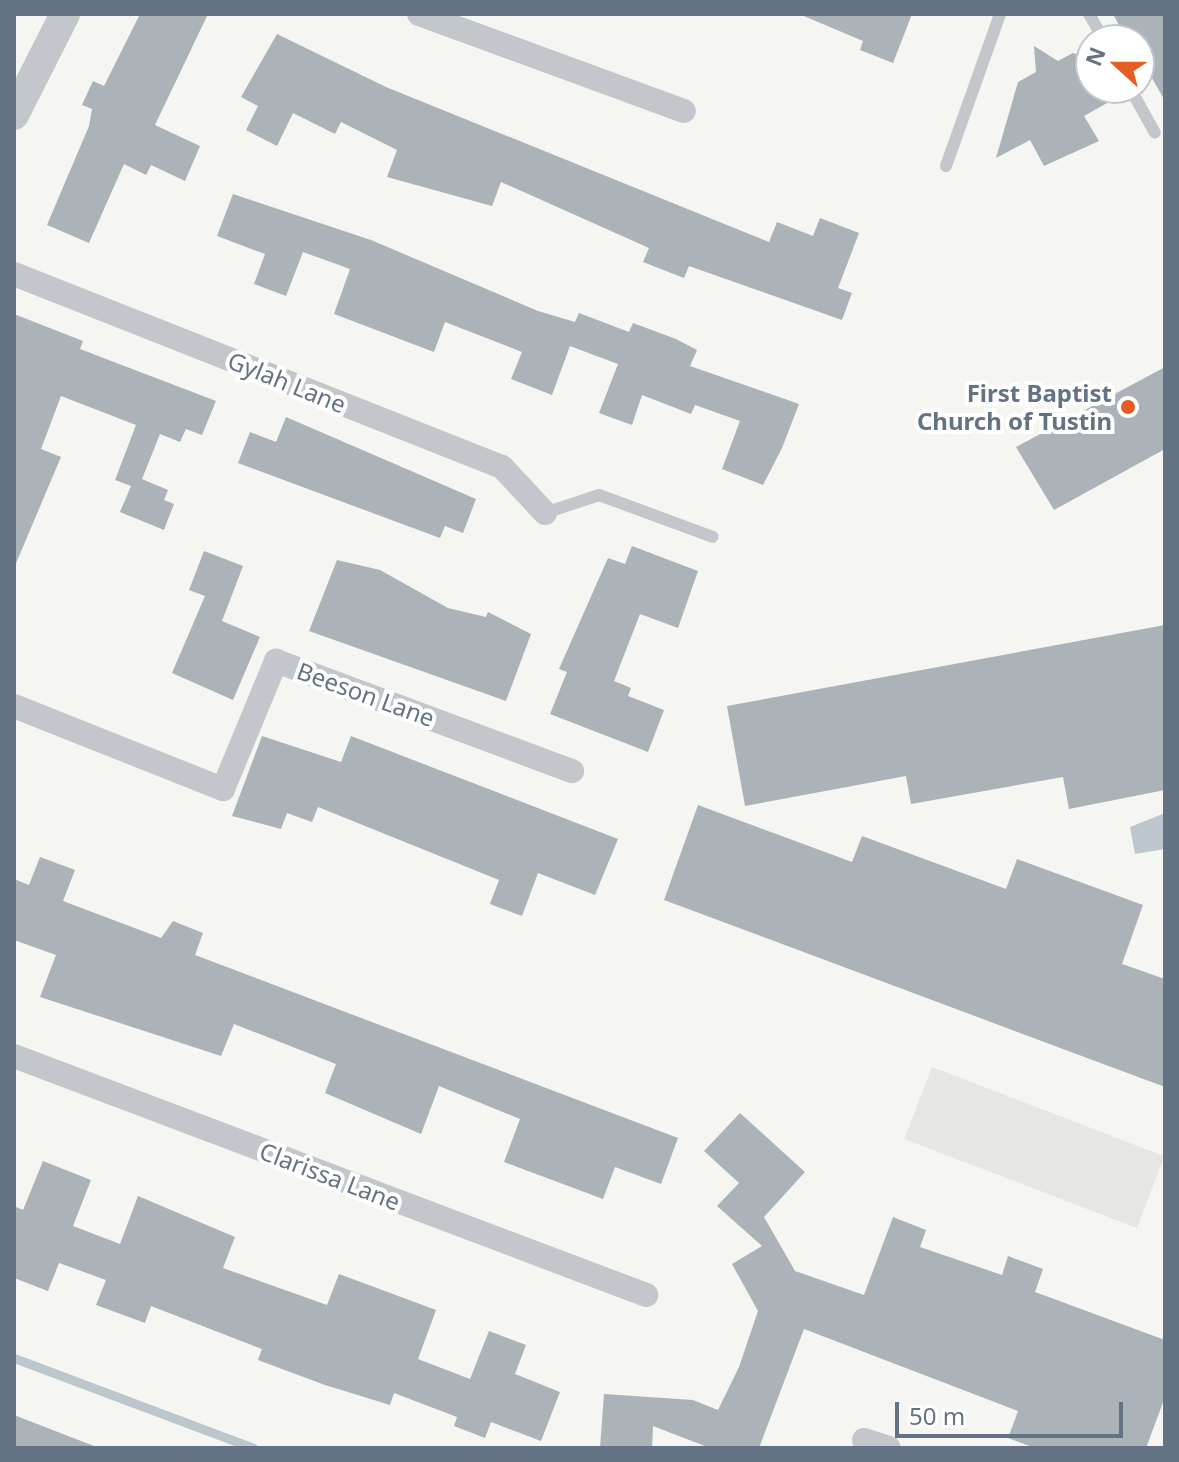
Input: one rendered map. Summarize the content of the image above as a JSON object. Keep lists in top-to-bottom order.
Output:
{
  "streets": {
    "street": ["Gylah Lane", "Beeson Lane", "Clarissa Lane"]
  },
  "places": ["First Baptist Church of Tustin"],
  "scale_bar": "50 m",
  "north": "left"
}
